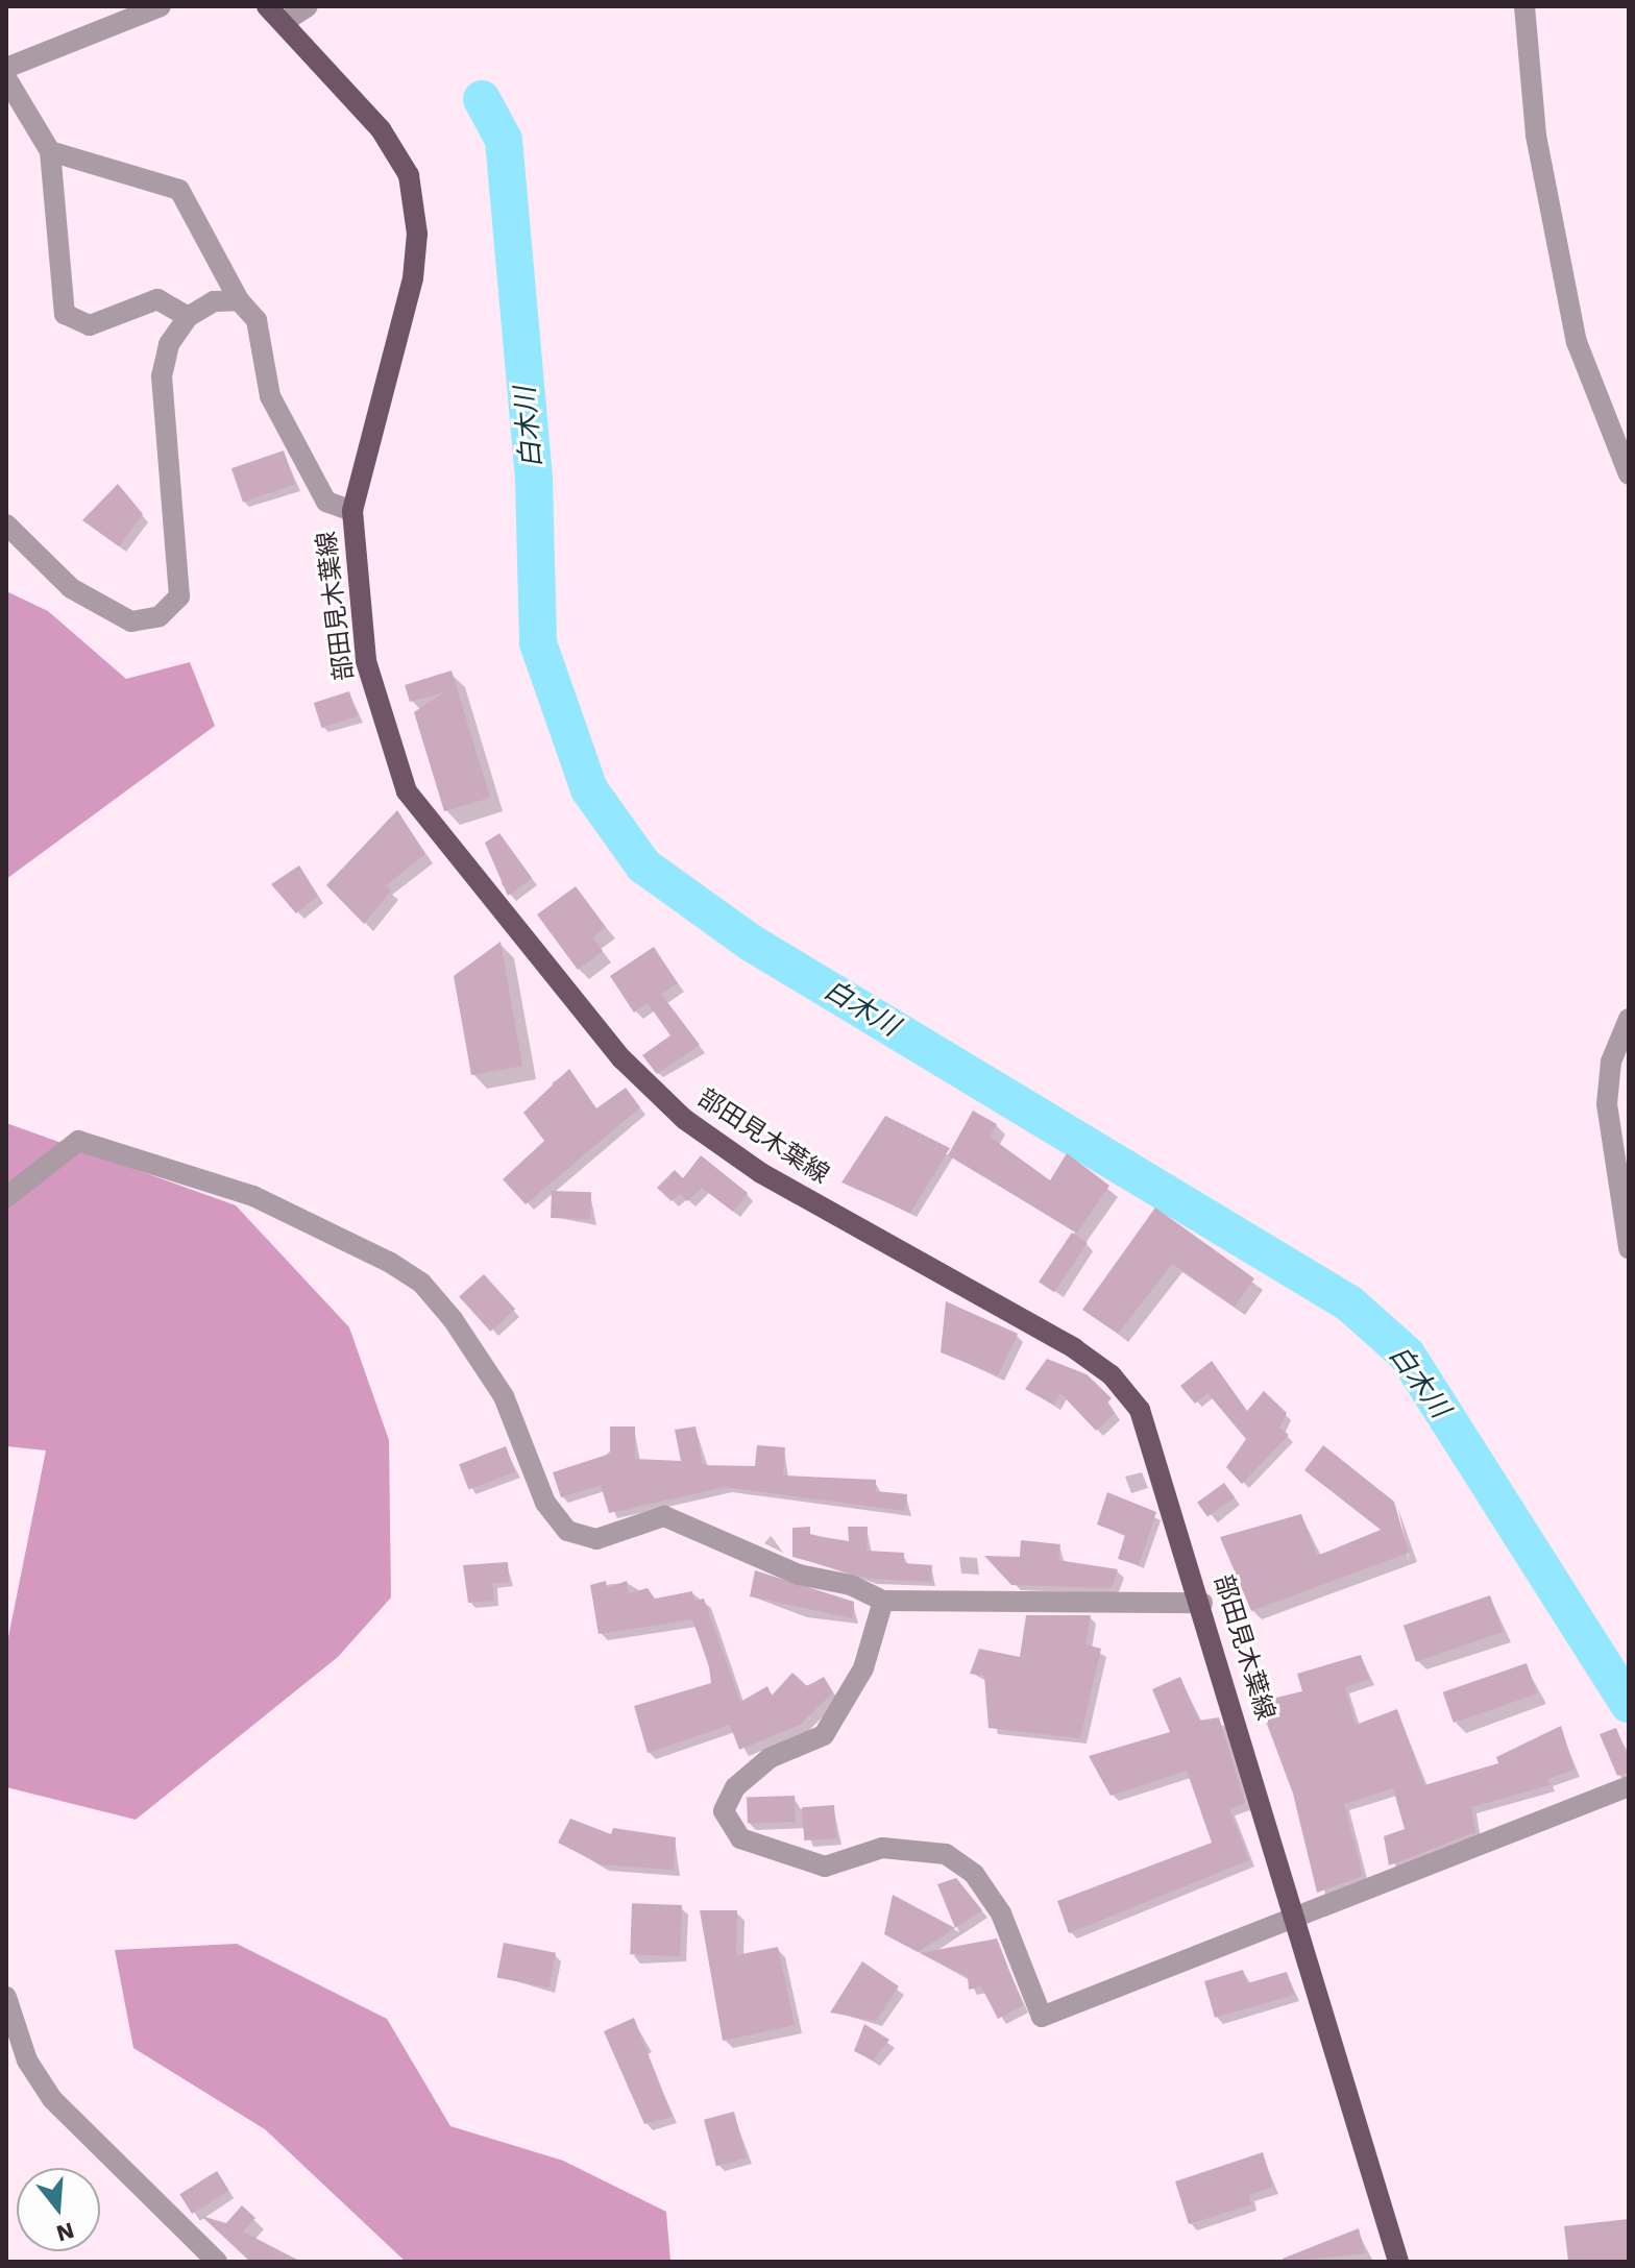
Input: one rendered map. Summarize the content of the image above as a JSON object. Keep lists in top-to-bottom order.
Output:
{
  "streets": {
    "main road": ["部田見木葉線"]
  },
  "water": ["白木川"],
  "north": "bottom"
}
